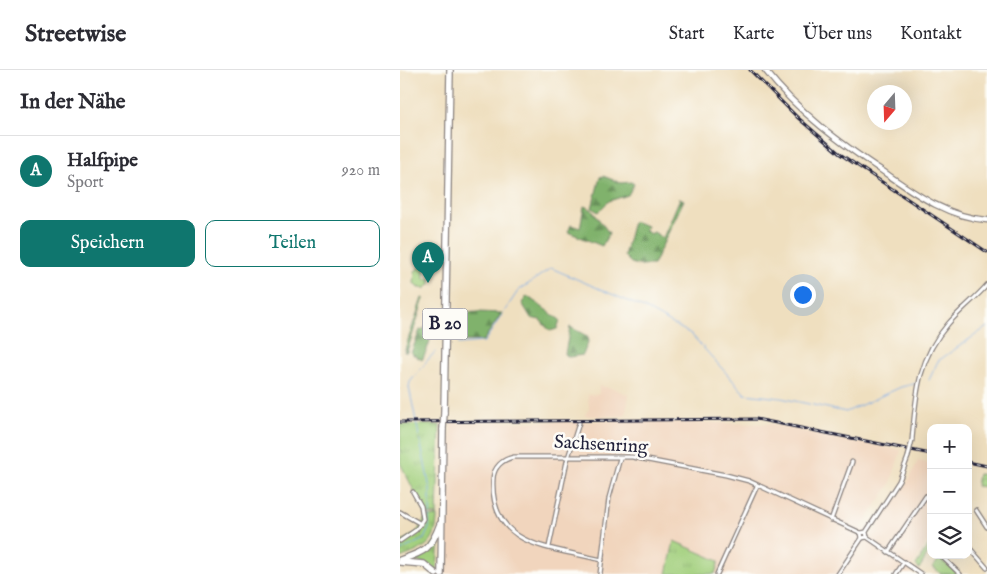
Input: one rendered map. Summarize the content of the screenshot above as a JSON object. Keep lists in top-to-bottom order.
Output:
{
  "streets": {
    "highway": ["B 20"],
    "street": ["Sachsenring"]
  },
  "north": "bottom",
  "page": {
    "header": "Streetwise",
    "nav": [
      "Start",
      "Karte",
      "Über uns",
      "Kontakt"
    ],
    "heading": "In der Nähe",
    "list": [
      {
        "mark": "A",
        "name": "Halfpipe",
        "note": "Sport",
        "value": "920 m"
      }
    ],
    "buttons": ["Speichern", "Teilen"],
    "pins": "A",
    "map_buttons": ["+", "−"]
  }
}
